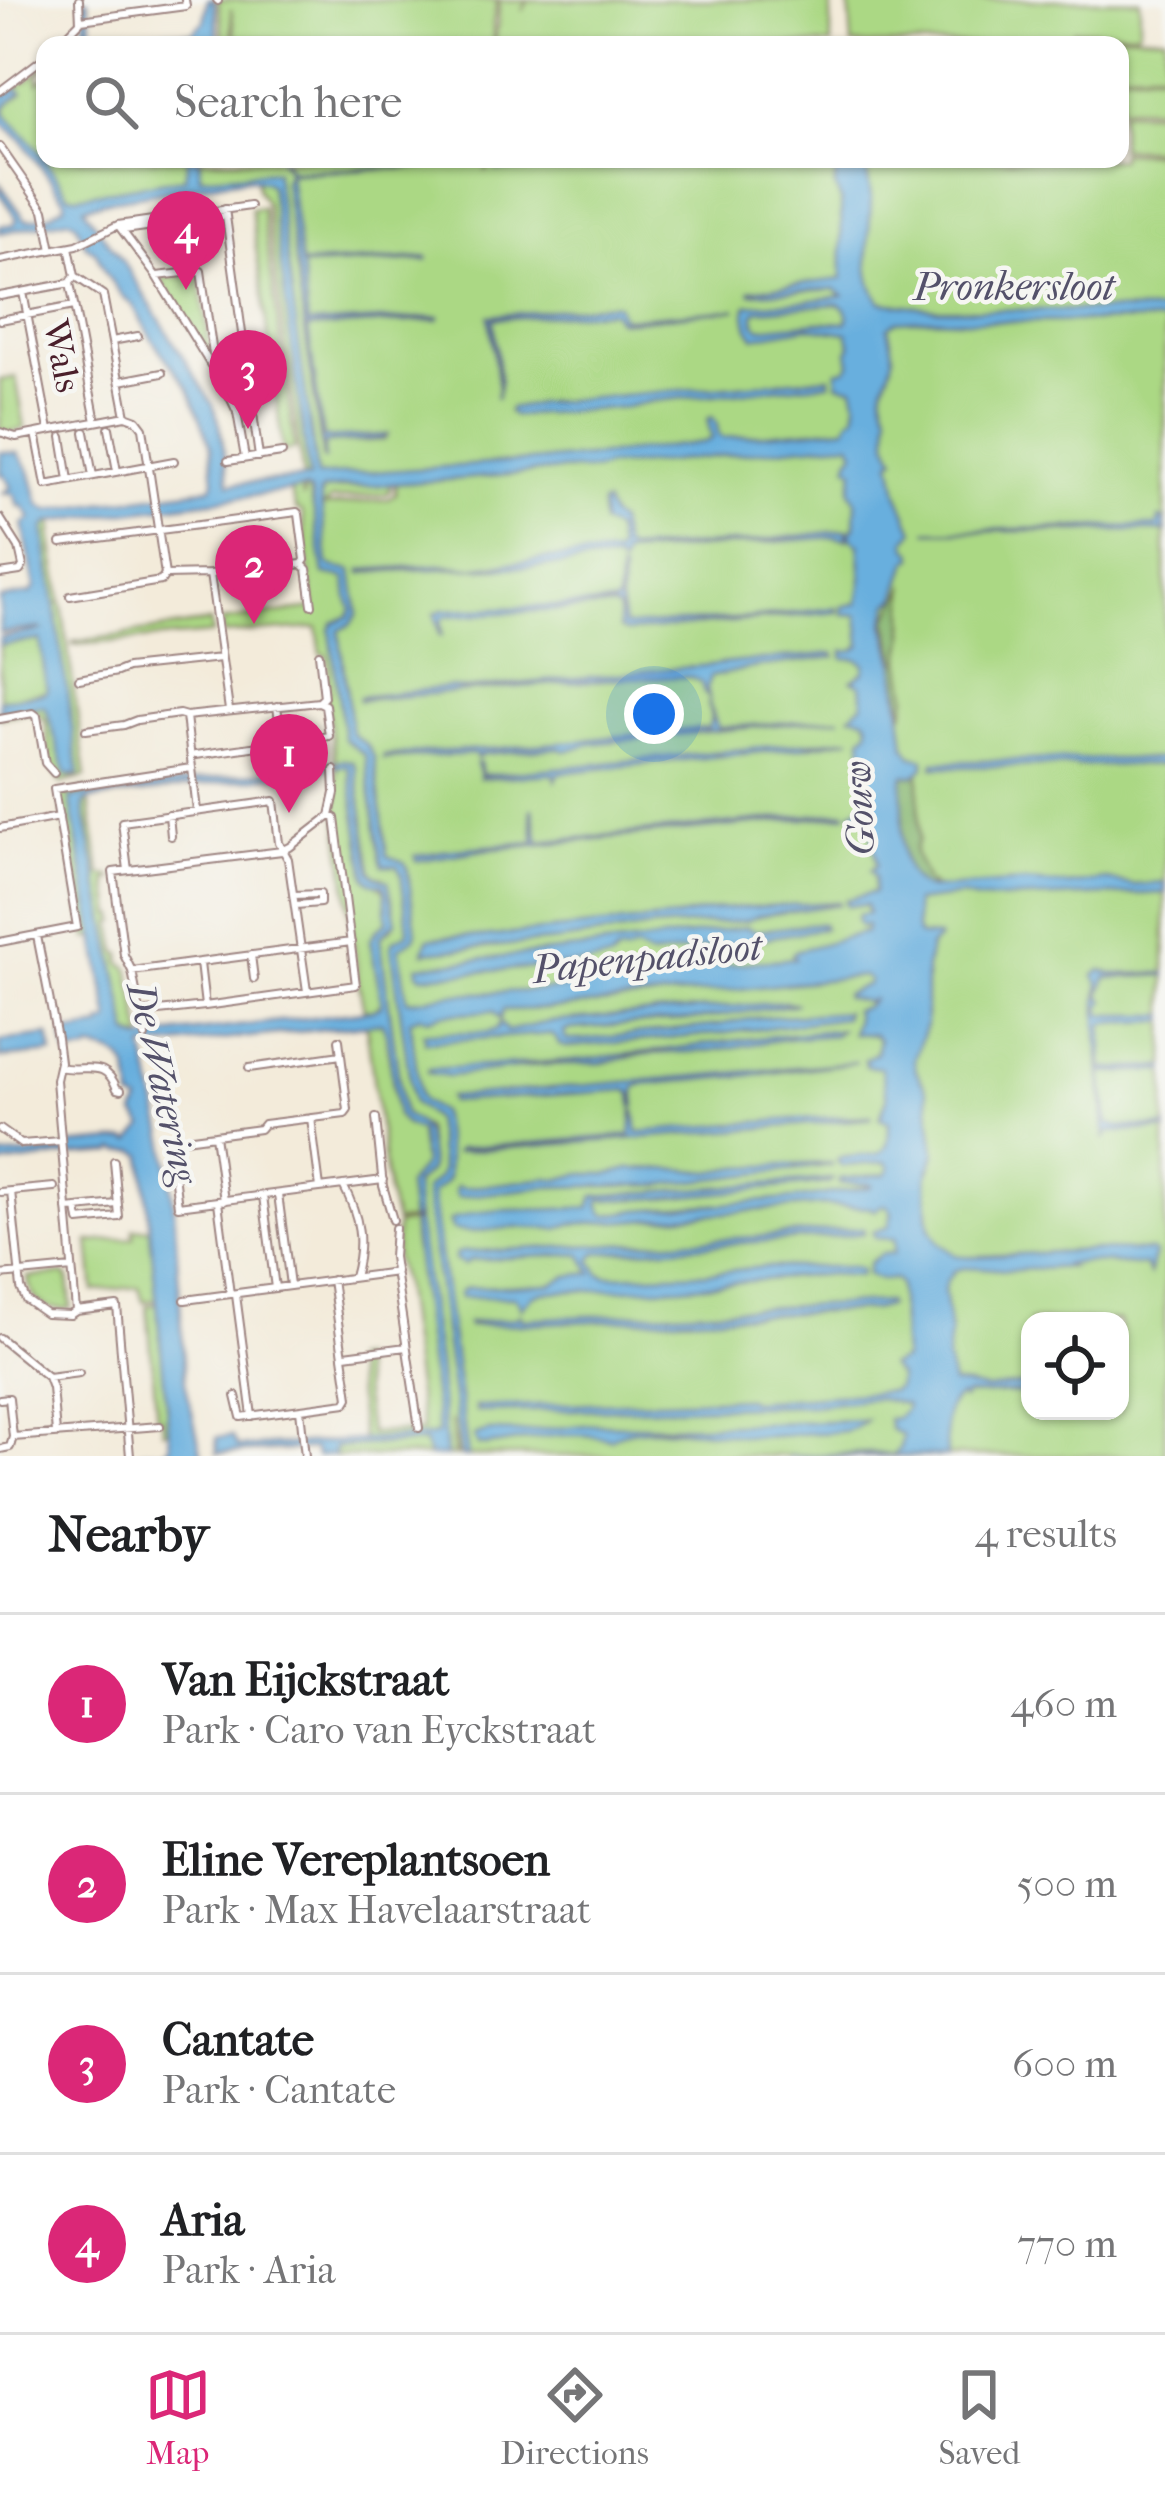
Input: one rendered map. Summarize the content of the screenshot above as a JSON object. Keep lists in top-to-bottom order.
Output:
{
  "streets": {
    "street": ["Wals"]
  },
  "water": [
    "Pronkersloot",
    "Gouw",
    "Papenpadsloot",
    "De Watering"
  ],
  "page": {
    "search": "Search here",
    "pins": [
      "4",
      "3",
      "2",
      "1"
    ],
    "heading": ["Nearby", "4 results"],
    "list": [
      {
        "mark": "1",
        "name": "Van Eijckstraat",
        "note": "Park · Caro van Eyckstraat",
        "value": "460 m"
      },
      {
        "mark": "2",
        "name": "Eline Vereplantsoen",
        "note": "Park · Max Havelaarstraat",
        "value": "500 m"
      },
      {
        "mark": "3",
        "name": "Cantate",
        "note": "Park · Cantate",
        "value": "600 m"
      },
      {
        "mark": "4",
        "name": "Aria",
        "note": "Park · Aria",
        "value": "770 m"
      }
    ],
    "nav": ["Map", "Directions", "Saved"]
  }
}
